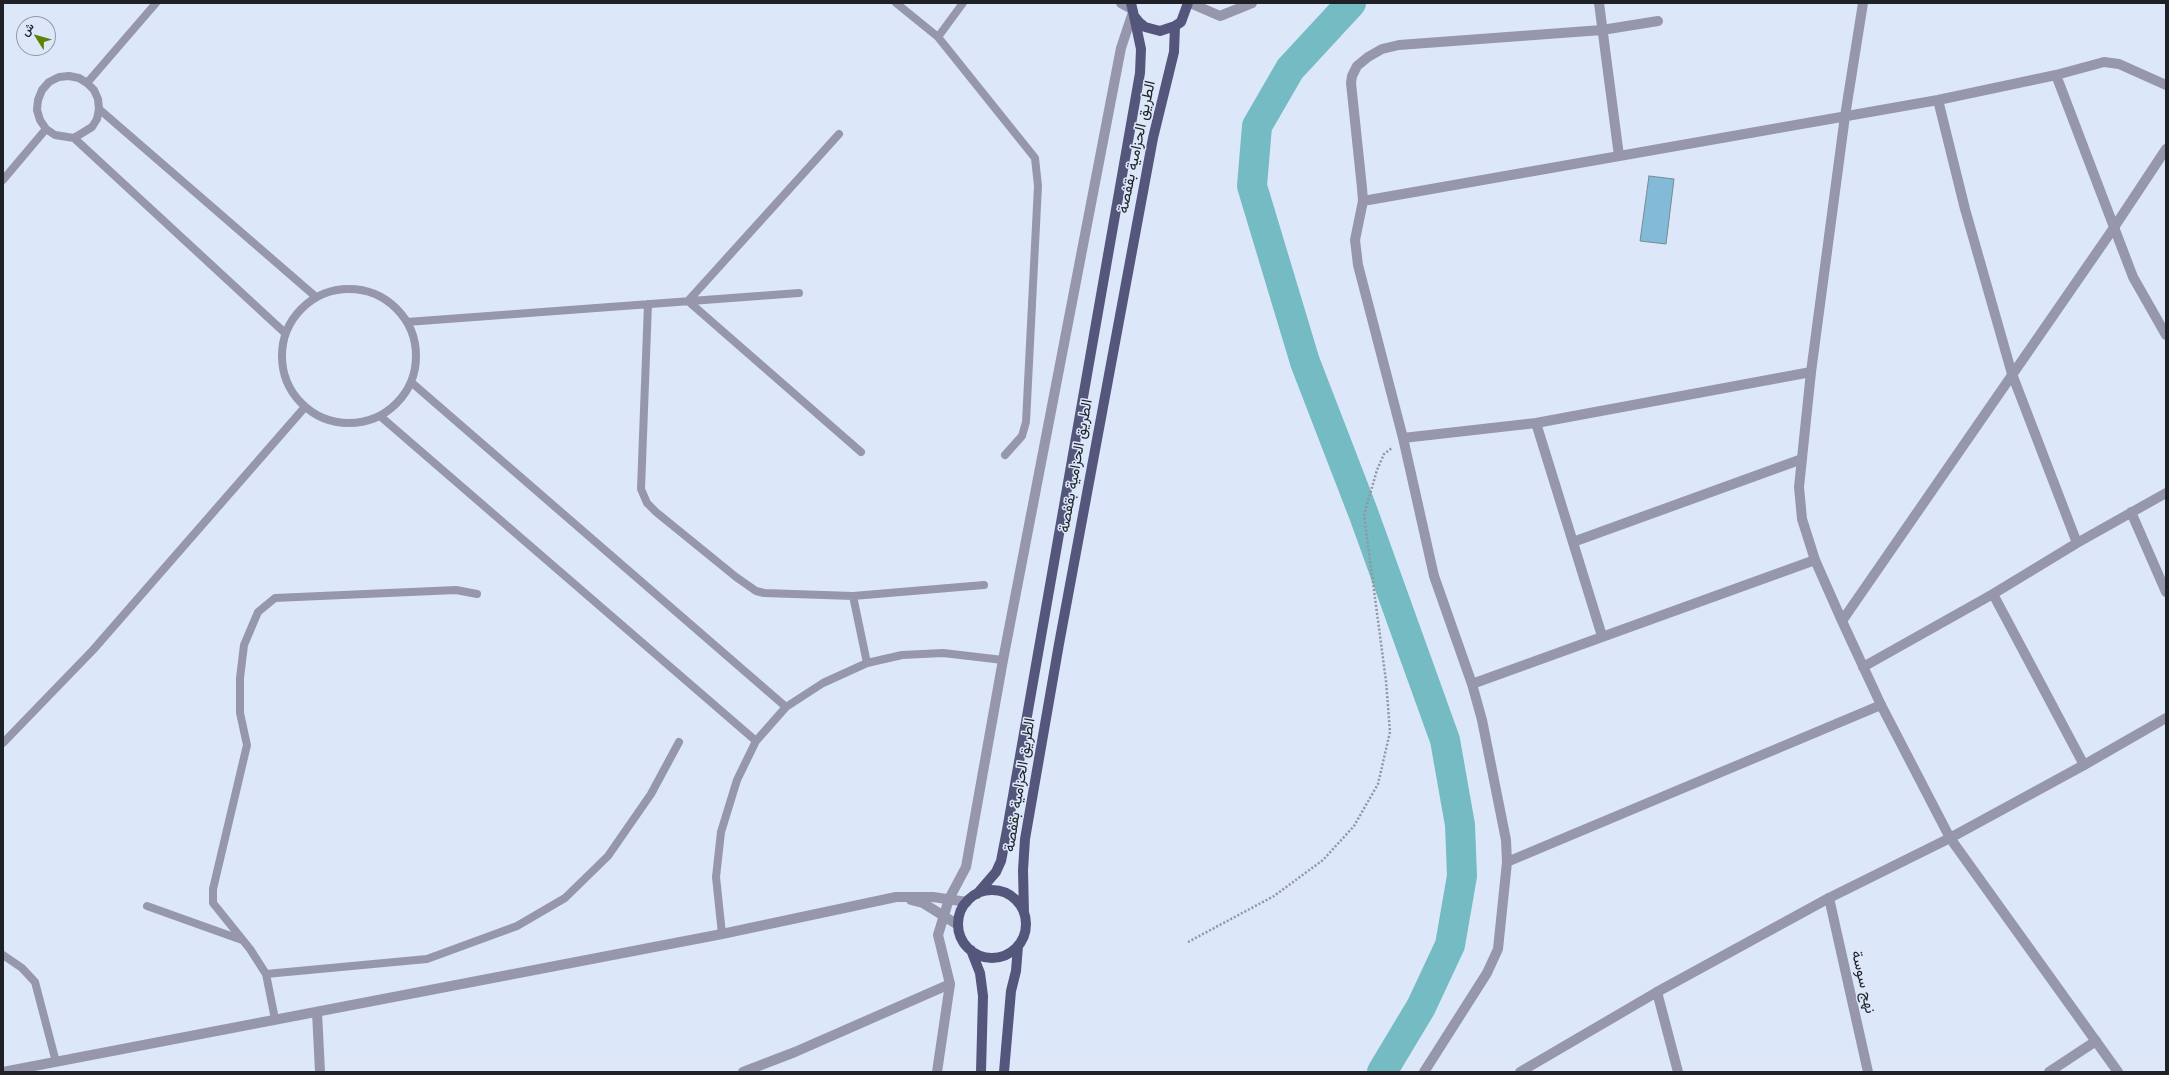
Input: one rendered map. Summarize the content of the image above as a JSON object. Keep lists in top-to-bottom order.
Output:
{
  "streets": {
    "main road": ["الطريق الحزامية بقفصة"],
    "street": ["نهج سوسة"]
  },
  "north": "top left"
}
